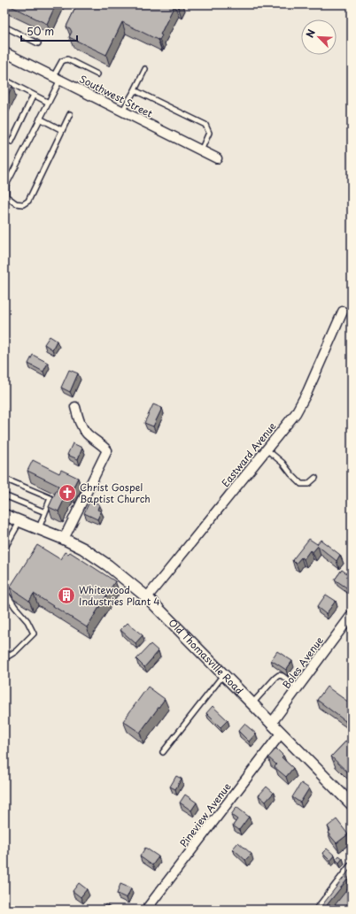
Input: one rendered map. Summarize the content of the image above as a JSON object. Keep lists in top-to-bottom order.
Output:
{
  "streets": {
    "street": [
      "Southwest Street",
      "Eastward Avenue",
      "Old Thomasville Road",
      "Boles Avenue",
      "Pineview Avenue"
    ]
  },
  "crossings": [
    ["Eastward Avenue", "Old Thomasville Road"],
    ["Old Thomasville Road", "Boles Avenue"],
    ["Old Thomasville Road", "Pineview Avenue"]
  ],
  "places": {
    "church": ["Christ Gospel Baptist Church"],
    "building": ["Whitewood Industries Plant 4"]
  },
  "scale_bar": "50 m",
  "north": "top left"
}
